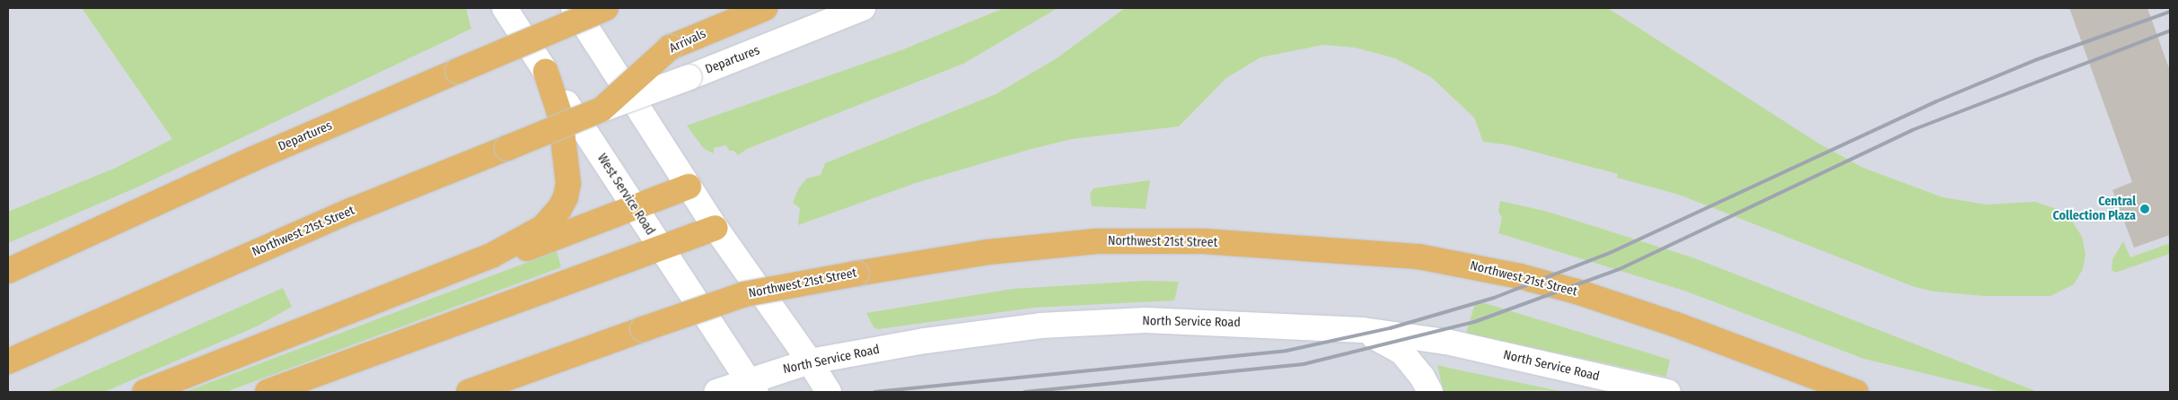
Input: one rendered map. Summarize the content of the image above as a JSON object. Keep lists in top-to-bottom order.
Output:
{
  "streets": {
    "main road": ["Arrivals", "Departures", "Northwest 21st Street"],
    "street": ["West Service Road", "North Service Road"]
  },
  "crossings": [
    ["Arrivals", "Departures"],
    ["Arrivals", "Northwest 21st Street"],
    ["Departures", "Northwest 21st Street"],
    ["West Service Road", "North Service Road"]
  ],
  "places": ["Central Collection Plaza"]
}
